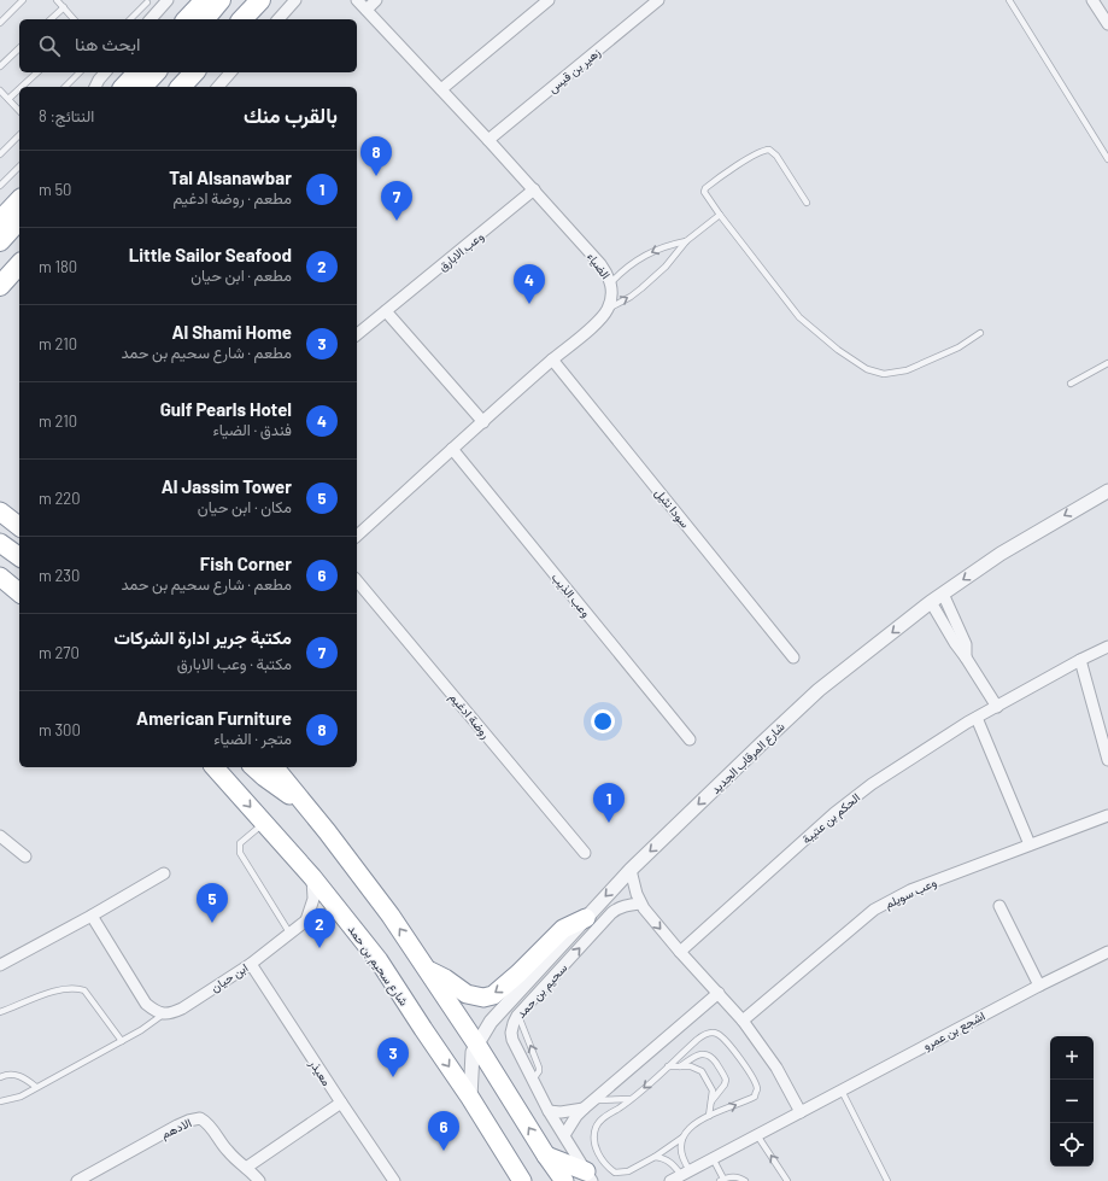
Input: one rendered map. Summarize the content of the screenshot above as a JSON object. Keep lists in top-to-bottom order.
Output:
{
  "streets": {
    "highway": ["شارع سحيم بن حمد"],
    "street": [
      "زهير بن قيس",
      "وعب الابارق",
      "الضياء",
      "سودا نثيل",
      "وعب الذيب",
      "روضة ادغيم",
      "شارع المرقاب الجديد",
      "الحكم بن عتيبة",
      "وعب سويلم",
      "ابن حيان",
      "سحيم بن حمد",
      "اشجع بن عمرو",
      "معيذر",
      "الادهم"
    ]
  },
  "crossings": [
    ["زهير بن قيس", "الضياء"],
    ["وعب الابارق", "الضياء"],
    ["شارع المرقاب الجديد", "شارع سحيم بن حمد"],
    ["شارع سحيم بن حمد", "ابن حيان"],
    ["ابن حيان", "معيذر"]
  ],
  "one_way": ["شارع المرقاب الجديد", "سحيم بن حمد"],
  "page": {
    "search": "ابحث هنا",
    "heading": ["بالقرب منك", "النتائج: 8"],
    "pins": [
      "8",
      "7",
      "4",
      "1",
      "5",
      "2",
      "3",
      "6"
    ],
    "list": [
      {
        "mark": "1",
        "name": "Tal Alsanawbar",
        "note": "مطعم · روضة ادغيم",
        "value": "50 m"
      },
      {
        "mark": "2",
        "name": "Little Sailor Seafood",
        "note": "مطعم · ابن حيان",
        "value": "180 m"
      },
      {
        "mark": "3",
        "name": "Al Shami Home",
        "note": "مطعم · شارع سحيم بن حمد",
        "value": "210 m"
      },
      {
        "mark": "4",
        "name": "Gulf Pearls Hotel",
        "note": "فندق · الضياء",
        "value": "210 m"
      },
      {
        "mark": "5",
        "name": "Al Jassim Tower",
        "note": "مكان · ابن حيان",
        "value": "220 m"
      },
      {
        "mark": "6",
        "name": "Fish Corner",
        "note": "مطعم · شارع سحيم بن حمد",
        "value": "230 m"
      },
      {
        "mark": "7",
        "name": "مكتبة جرير ادارة الشركات",
        "note": "مكتبة · وعب الابارق",
        "value": "270 m"
      },
      {
        "mark": "8",
        "name": "American Furniture",
        "note": "متجر · الضياء",
        "value": "300 m"
      }
    ],
    "map_buttons": ["+", "−"]
  }
}
